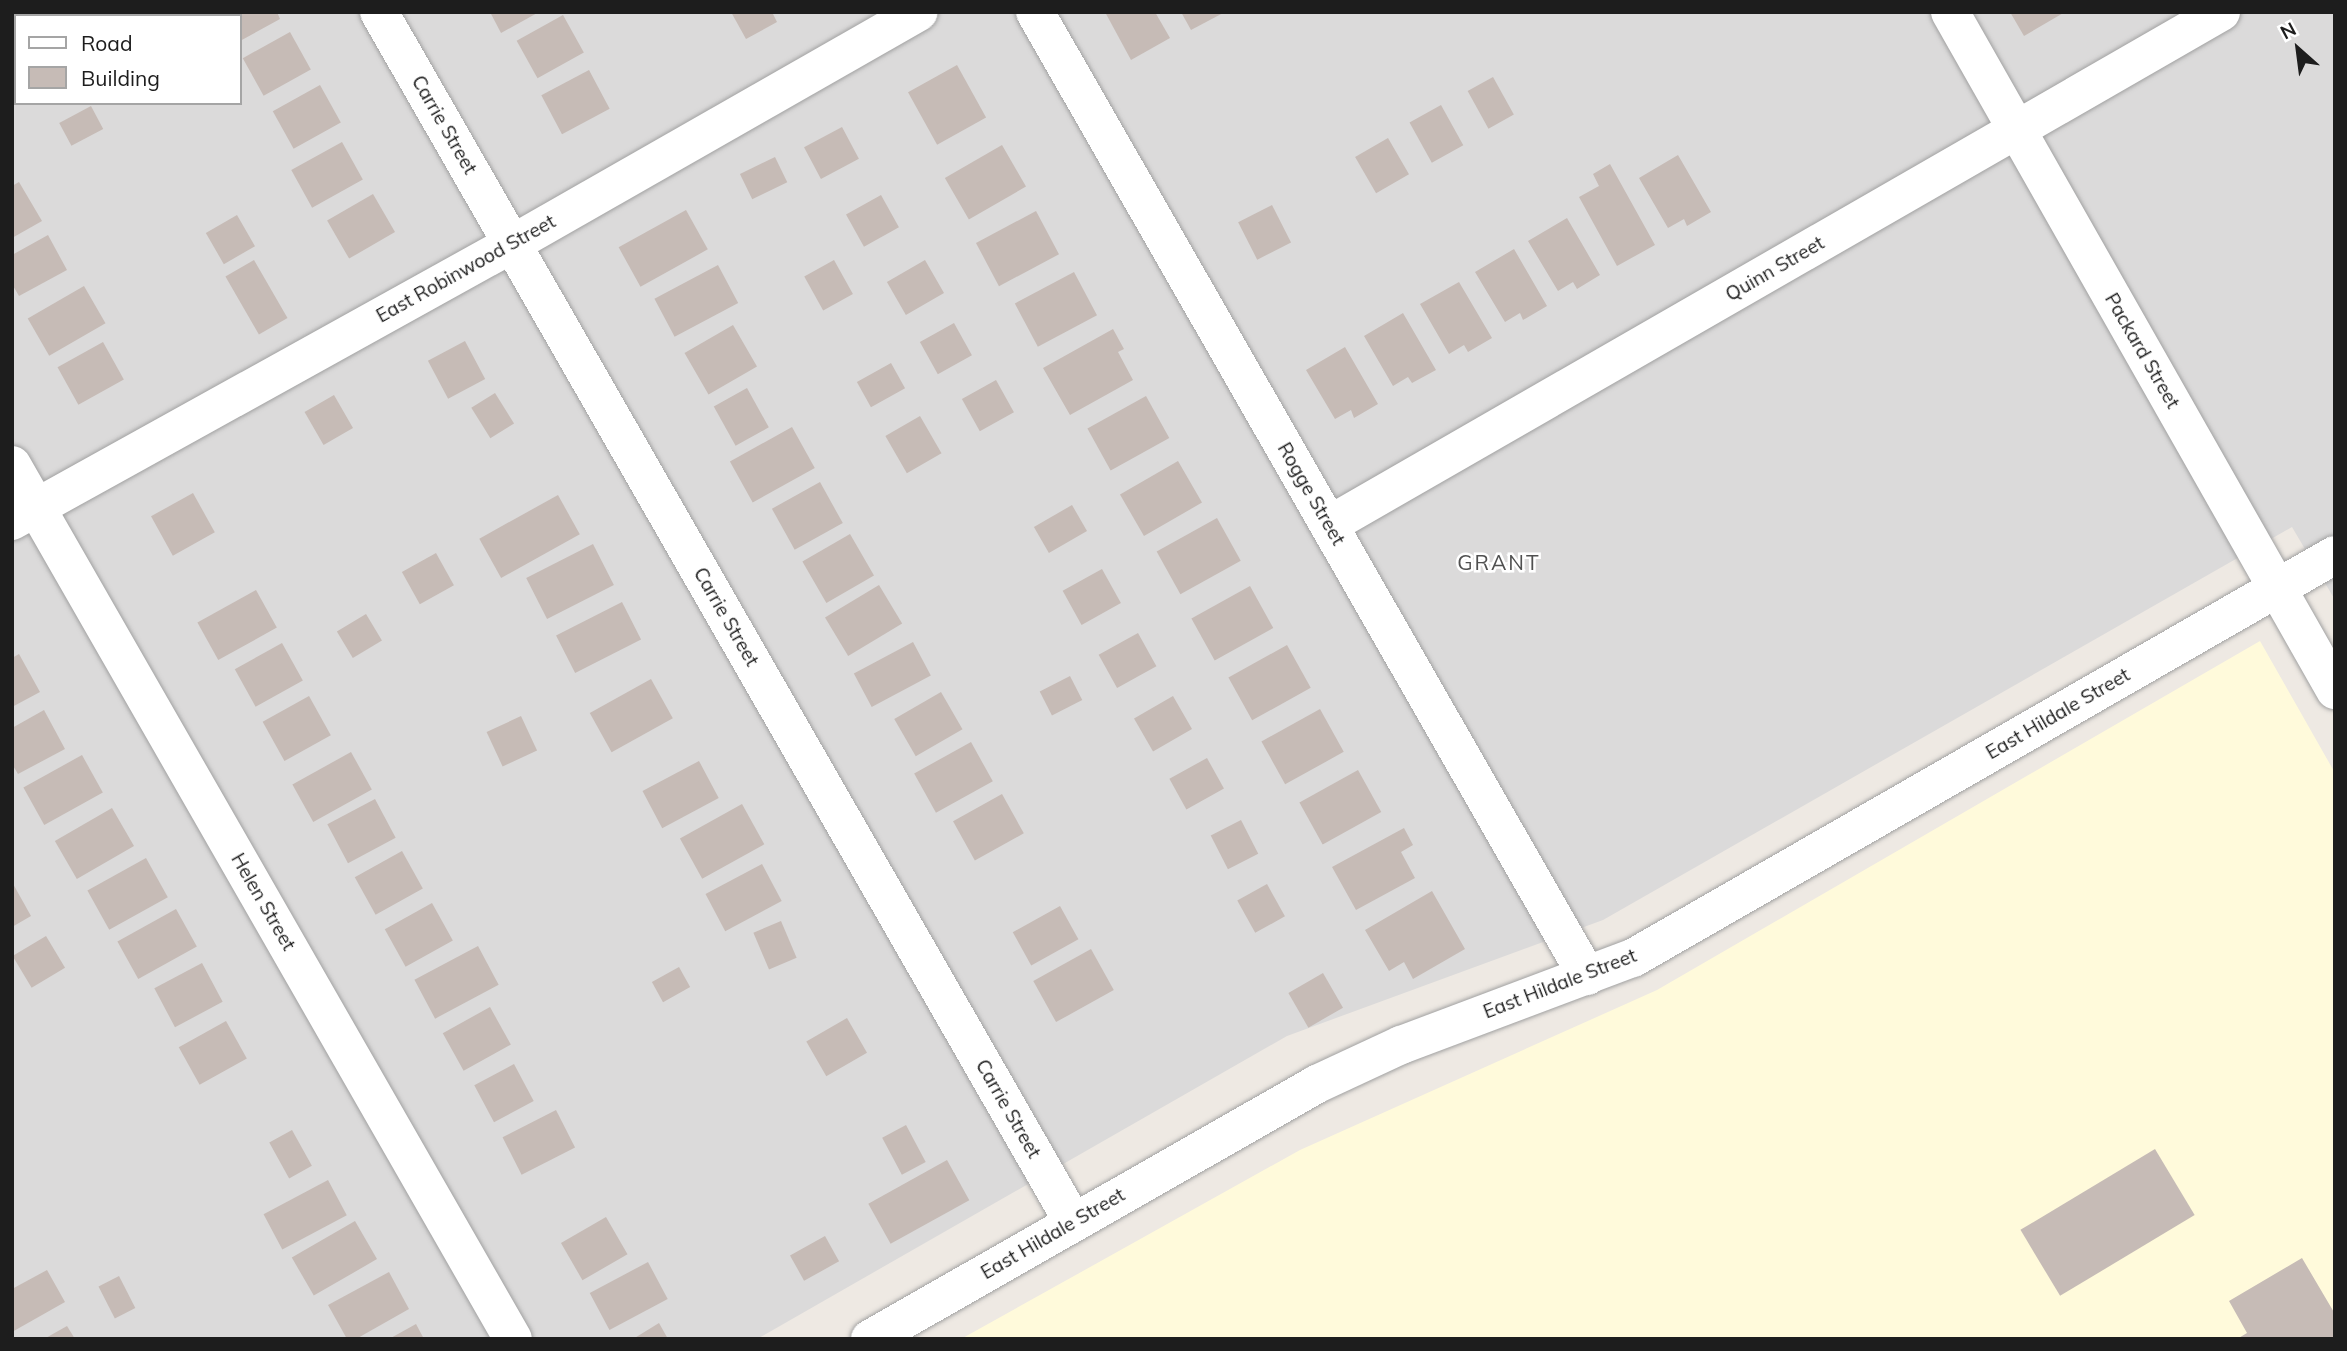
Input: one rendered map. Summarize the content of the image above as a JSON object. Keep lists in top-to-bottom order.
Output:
{
  "streets": {
    "street": [
      "Carrie Street",
      "East Robinwood Street",
      "Quinn Street",
      "Packard Street",
      "Rogge Street",
      "East Hildale Street",
      "Helen Street"
    ]
  },
  "crossings": [
    ["Carrie Street", "East Robinwood Street"],
    ["Carrie Street", "East Hildale Street"],
    ["East Robinwood Street", "Helen Street"],
    ["Quinn Street", "Packard Street"],
    ["Quinn Street", "Rogge Street"],
    ["Packard Street", "East Hildale Street"],
    ["Rogge Street", "East Hildale Street"]
  ],
  "districts": ["GRANT"],
  "legend": ["Road", "Building"],
  "north": "top left"
}
